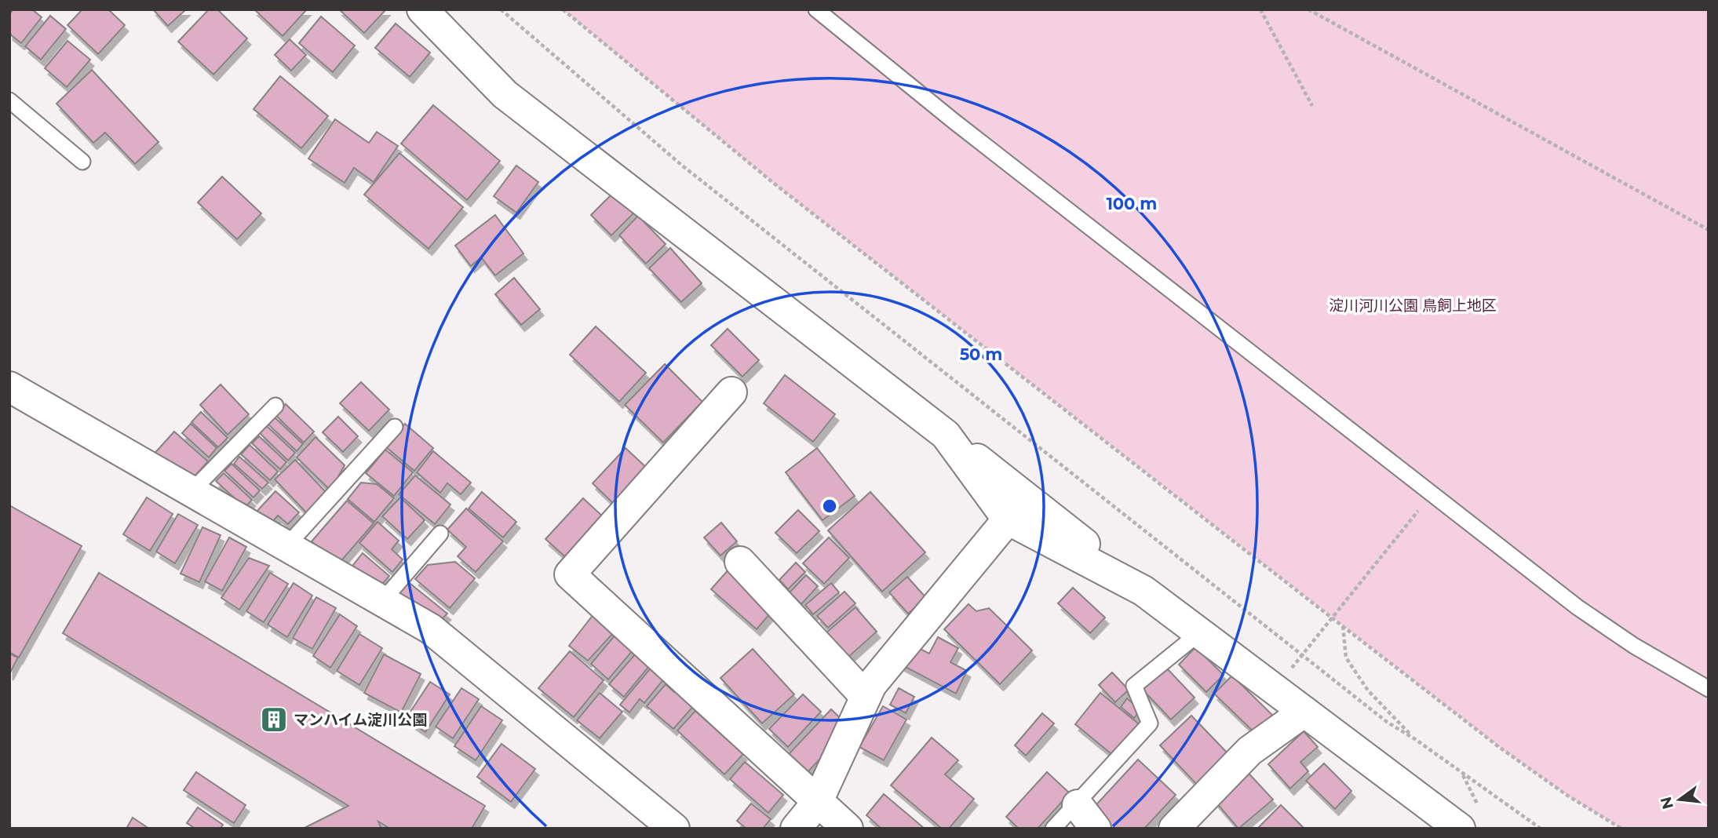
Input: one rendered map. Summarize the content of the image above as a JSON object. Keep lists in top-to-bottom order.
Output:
{
  "parks": ["淀川河川公園 鳥飼上地区"],
  "places": {
    "building": ["マンハイム淀川公園"]
  },
  "north": "left",
  "rings": ["100 m", "50 m"]
}
